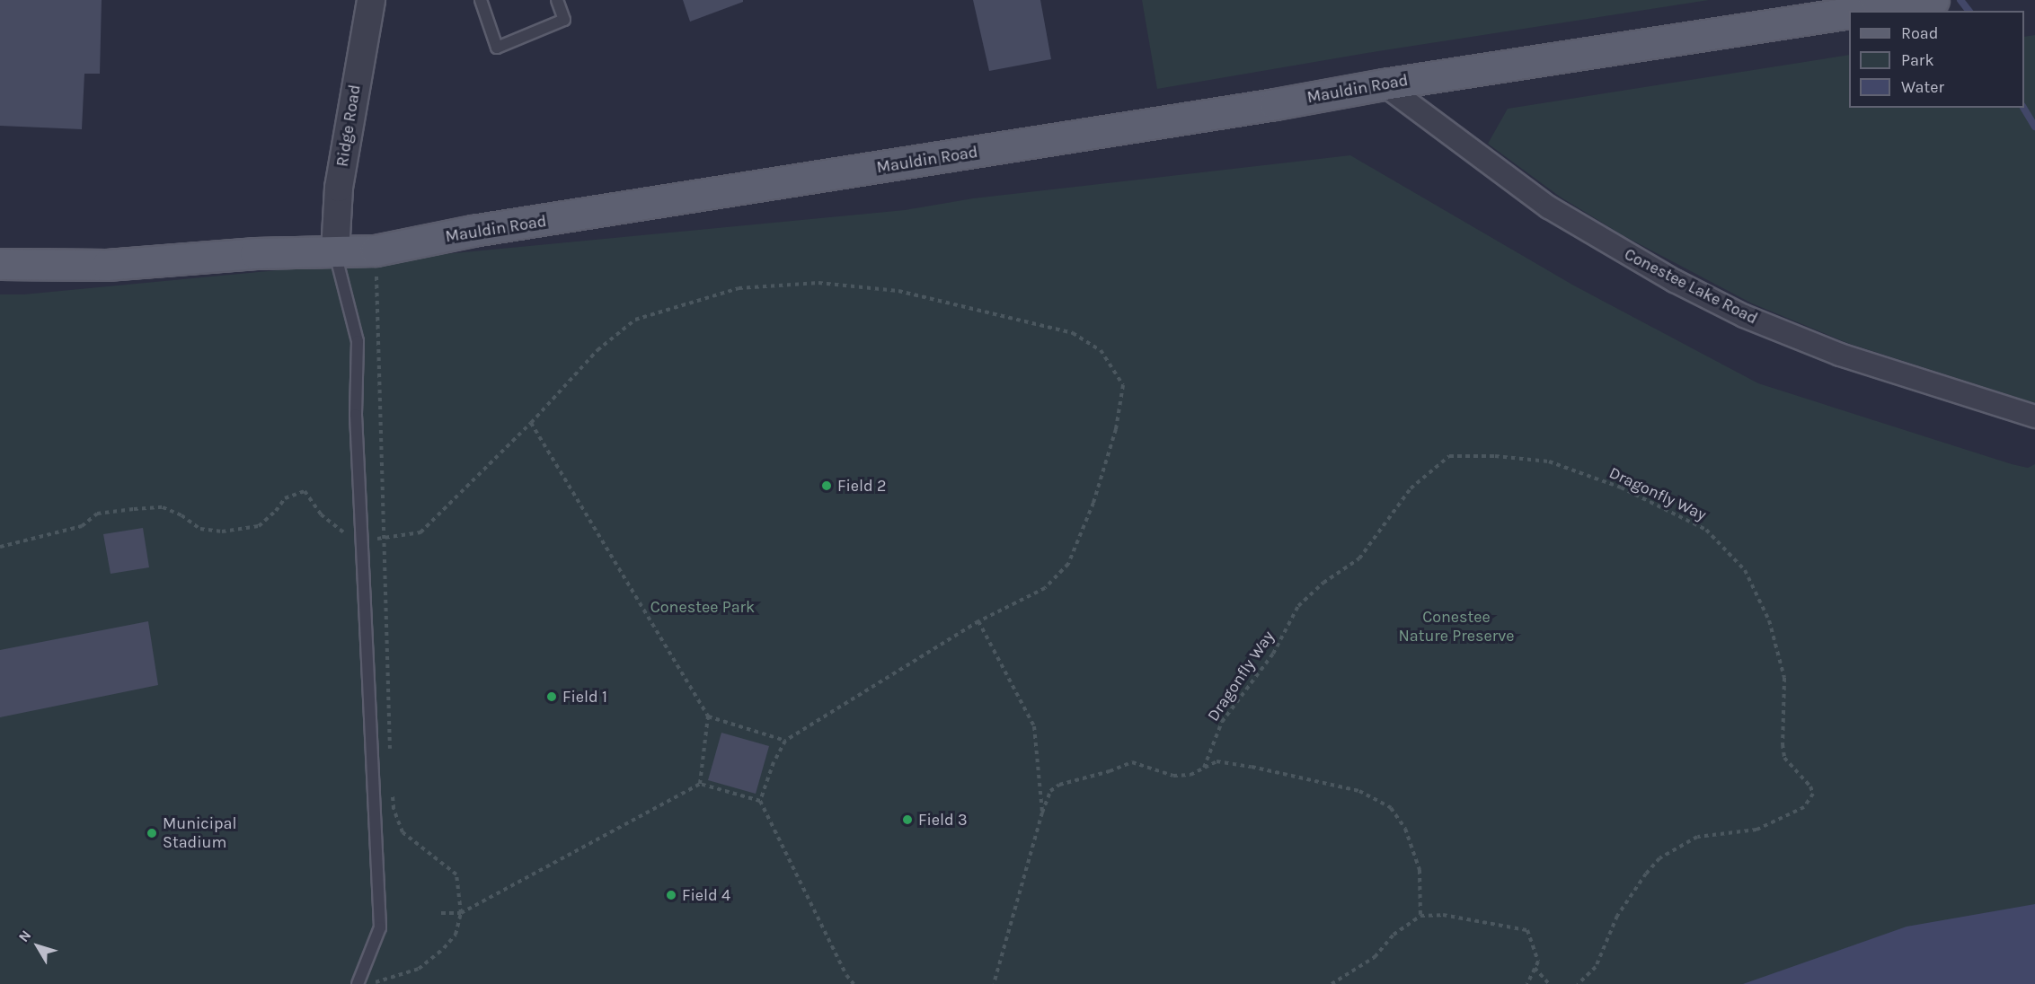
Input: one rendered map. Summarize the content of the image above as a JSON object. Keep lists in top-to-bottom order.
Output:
{
  "streets": {
    "main road": ["Mauldin Road"],
    "street": ["Ridge Road", "Conestee Lake Road"],
    "path": ["Dragonfly Way"]
  },
  "crossings": [
    ["Mauldin Road", "Ridge Road"],
    ["Mauldin Road", "Conestee Lake Road"]
  ],
  "parks": ["Conestee Park", "Conestee Nature Preserve"],
  "places": [
    "Field 2",
    "Field 1",
    "Field 3",
    "Municipal Stadium",
    "Field 4"
  ],
  "legend": ["Road", "Park", "Water"],
  "north": "top left"
}
